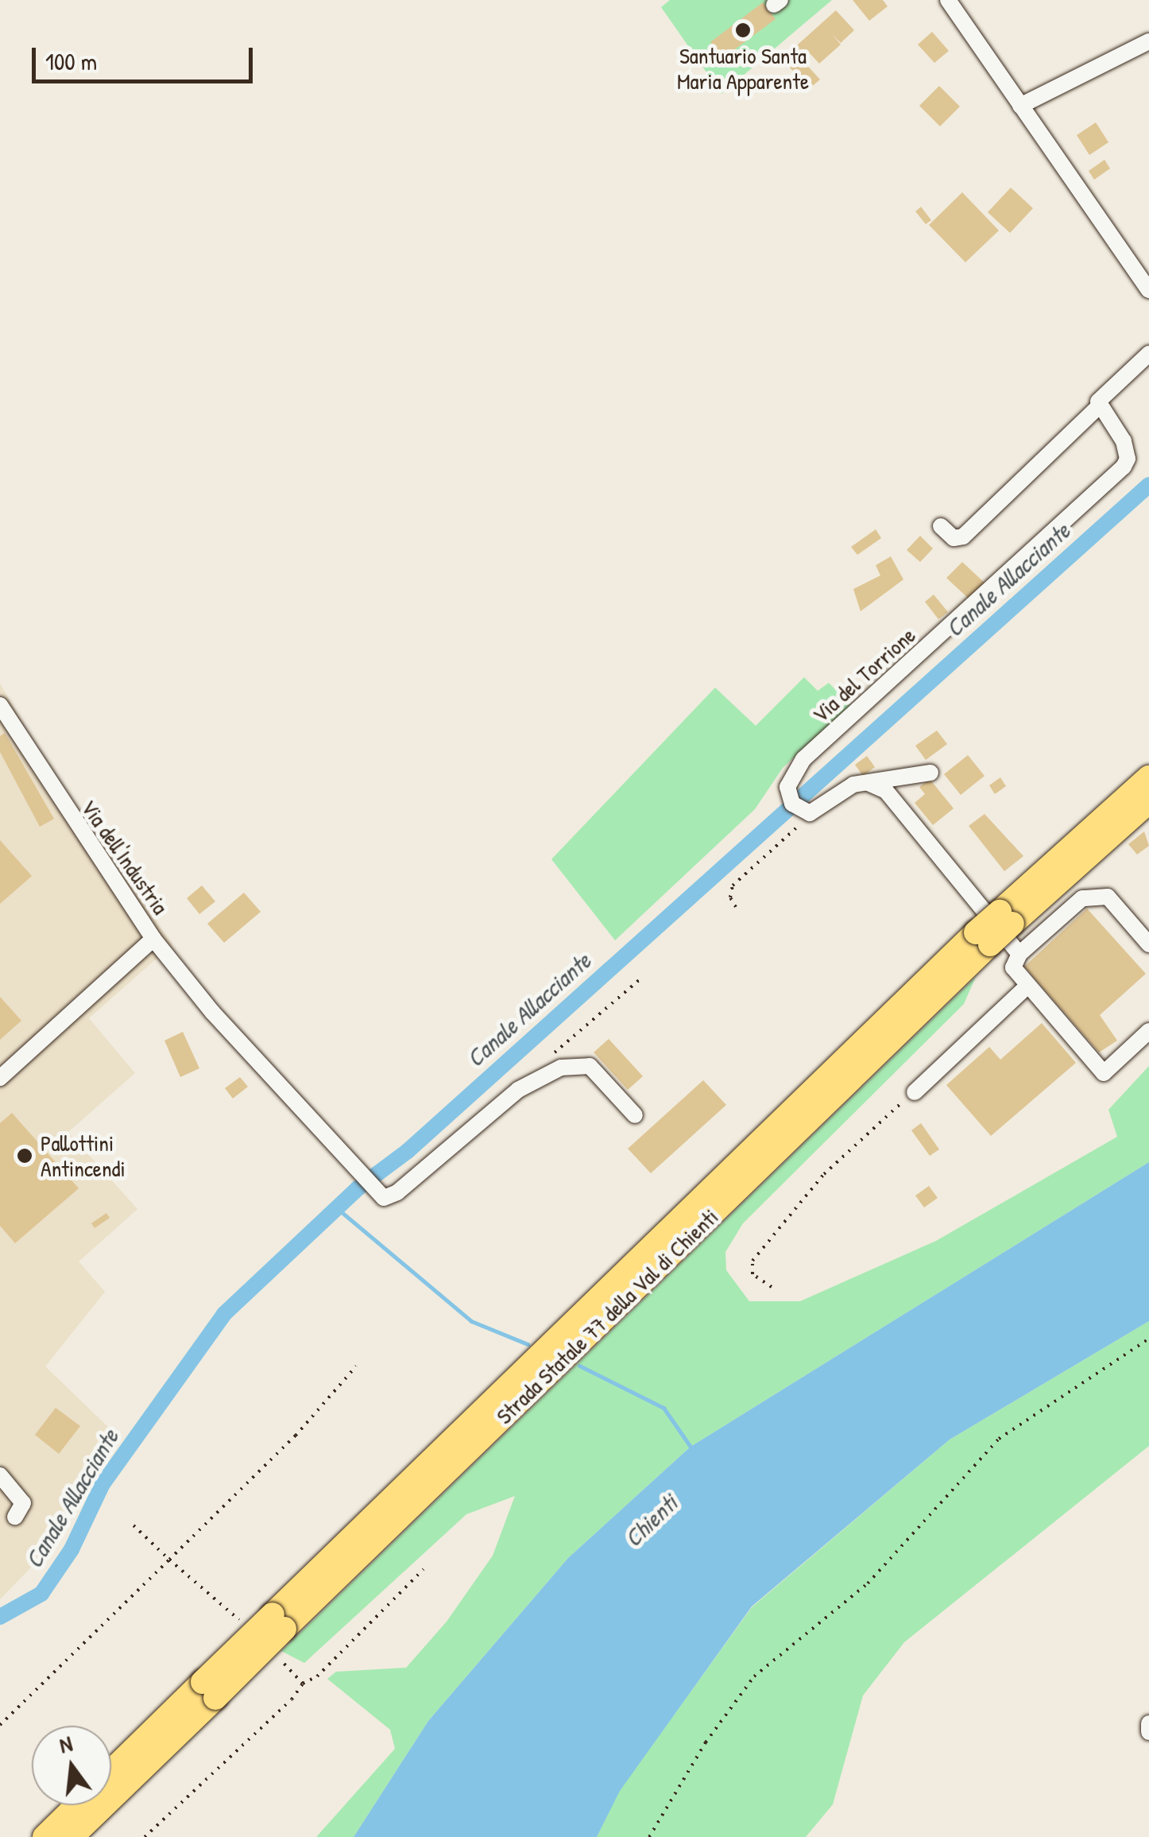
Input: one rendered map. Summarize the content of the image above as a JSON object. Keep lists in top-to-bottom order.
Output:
{
  "streets": {
    "highway": ["Strada Statale 77 della Val di Chienti"],
    "street": ["Via del Torrione", "Via dell'Industria"]
  },
  "water": ["Canale Allacciante", "Chienti"],
  "places": ["Santuario Santa Maria Apparente", "Pallottini Antincendi"],
  "scale_bar": "100 m",
  "north": "top"
}
